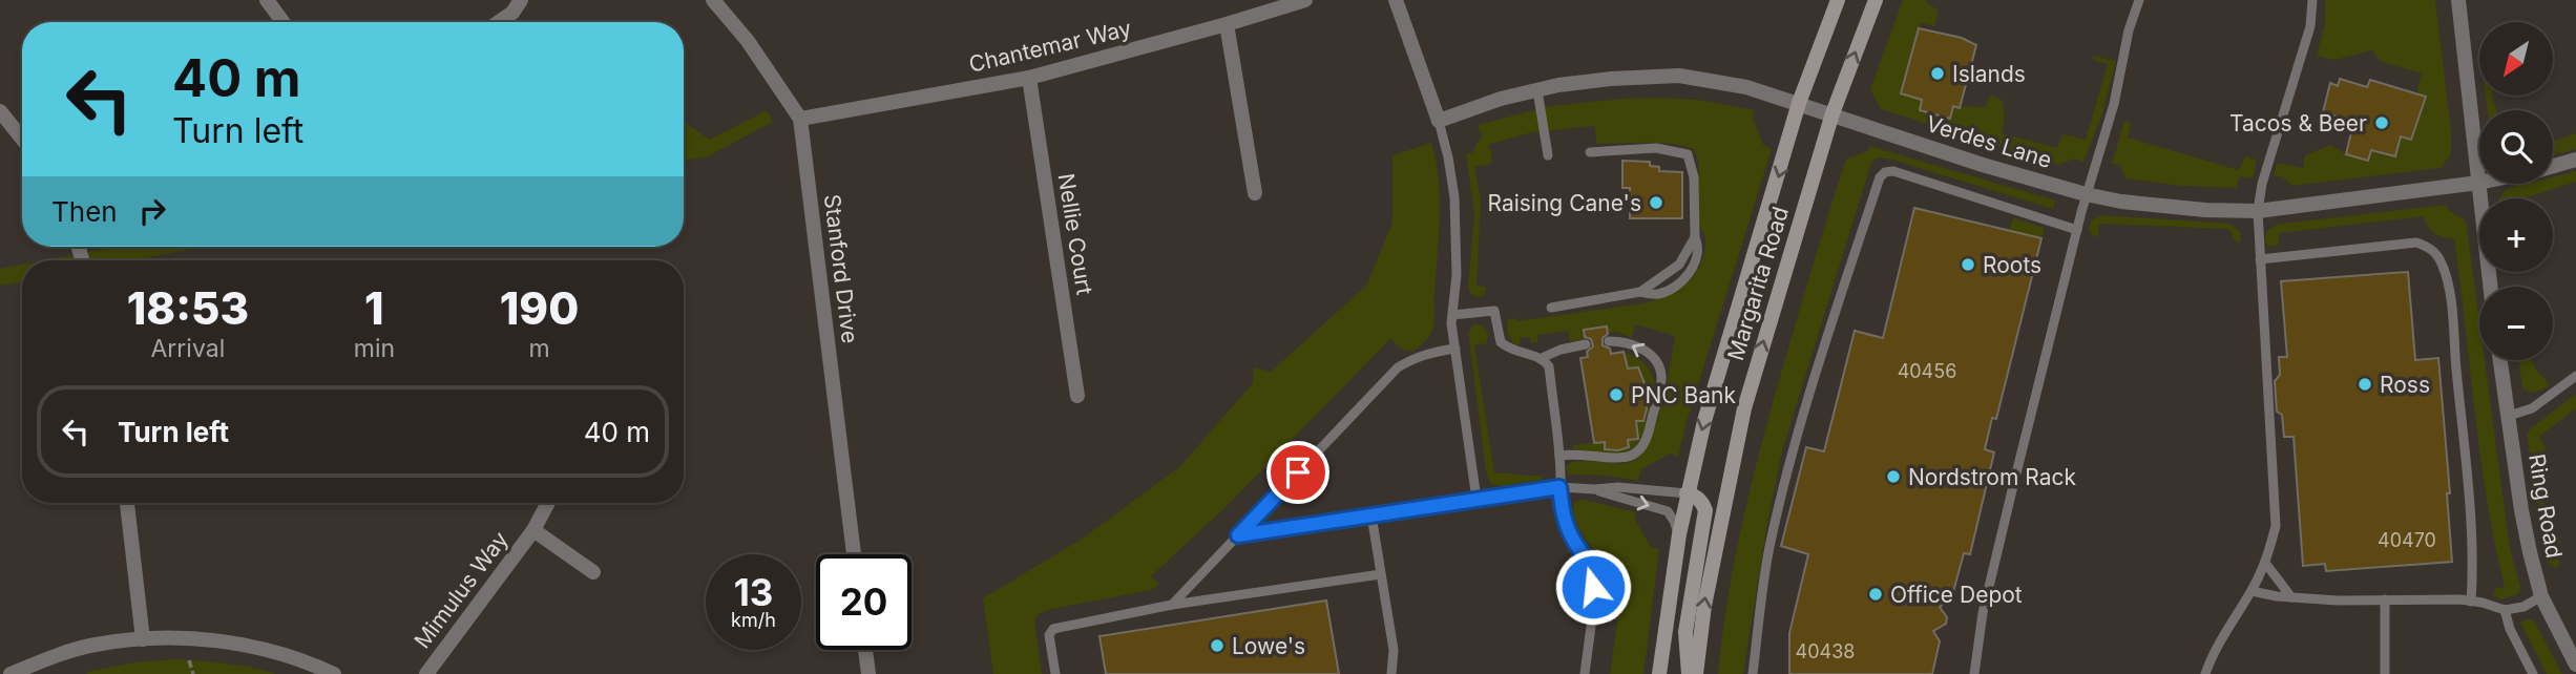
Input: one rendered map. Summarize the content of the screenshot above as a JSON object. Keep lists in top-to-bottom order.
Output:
{
  "streets": {
    "main road": ["Margarita Road"],
    "street": [
      "Chantemar Way",
      "Verdes Lane",
      "Nellie Court",
      "Stanford Drive",
      "Ring Road",
      "Mimulus Way"
    ]
  },
  "crossings": [
    ["Chantemar Way", "Nellie Court"],
    ["Chantemar Way", "Stanford Drive"],
    ["Verdes Lane", "Margarita Road"]
  ],
  "places": [
    "Islands",
    "Tacos & Beer",
    "Raising Cane's",
    "Roots",
    "Ross",
    "PNC Bank",
    "Nordstrom Rack",
    "Office Depot",
    "Lowe's"
  ],
  "house_numbers": ["40456", "40470", "40438"],
  "north": "bottom left",
  "page": {
    "map_buttons": ["+", "−"],
    "turn": ["40 m", "Turn left"],
    "then": "Then",
    "eta": [
      "18:53",
      "Arrival",
      "1",
      "min",
      "190",
      "m"
    ],
    "list": [
      {
        "name": "Turn left",
        "value": "40 m"
      }
    ],
    "speed": "13 km/h",
    "limit": "20"
  }
}
